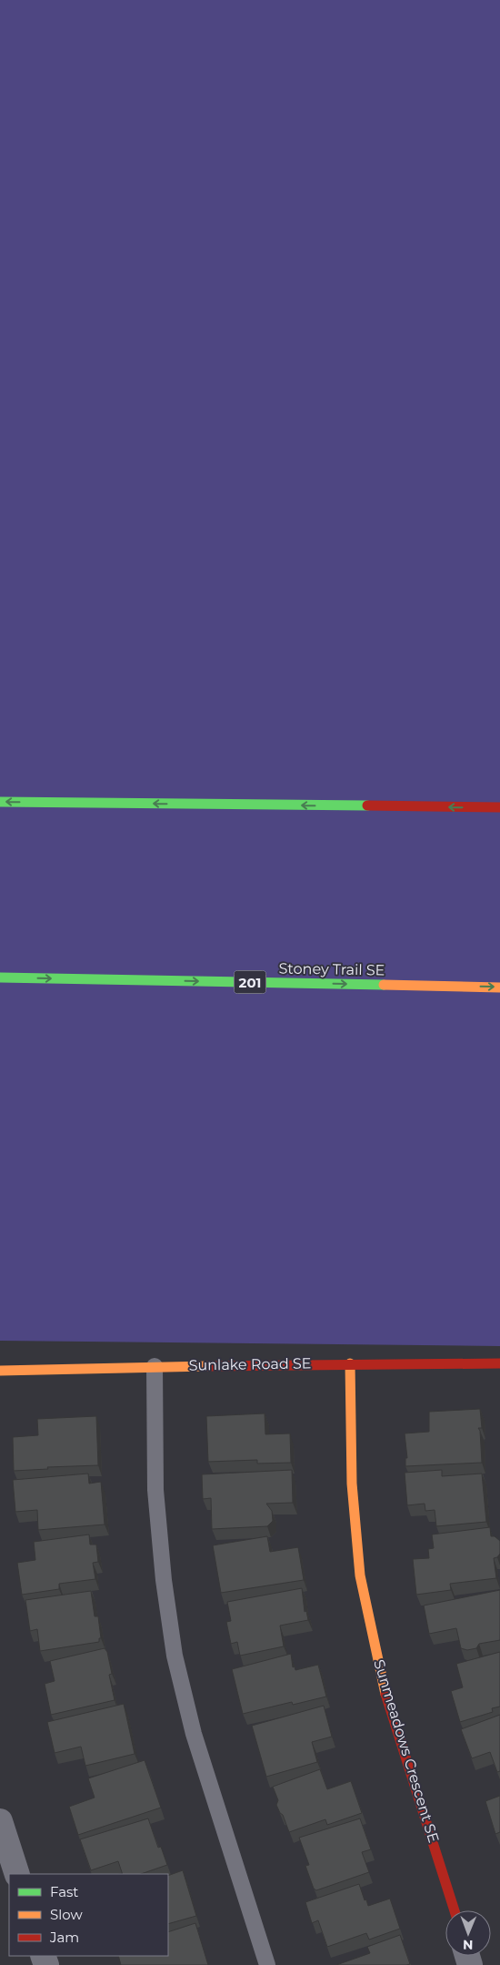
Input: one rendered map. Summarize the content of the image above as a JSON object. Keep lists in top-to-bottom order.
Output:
{
  "streets": {
    "main road": [
      "Stoney Trail SE",
      "201",
      "Sunlake Road SE",
      "Sunmeadows Crescent SE"
    ]
  },
  "crossings": [
    ["Sunlake Road SE", "Sunmeadows Crescent SE"]
  ],
  "one_way": ["Stoney Trail SE"],
  "legend": ["Fast", "Slow", "Jam"],
  "north": "bottom"
}
